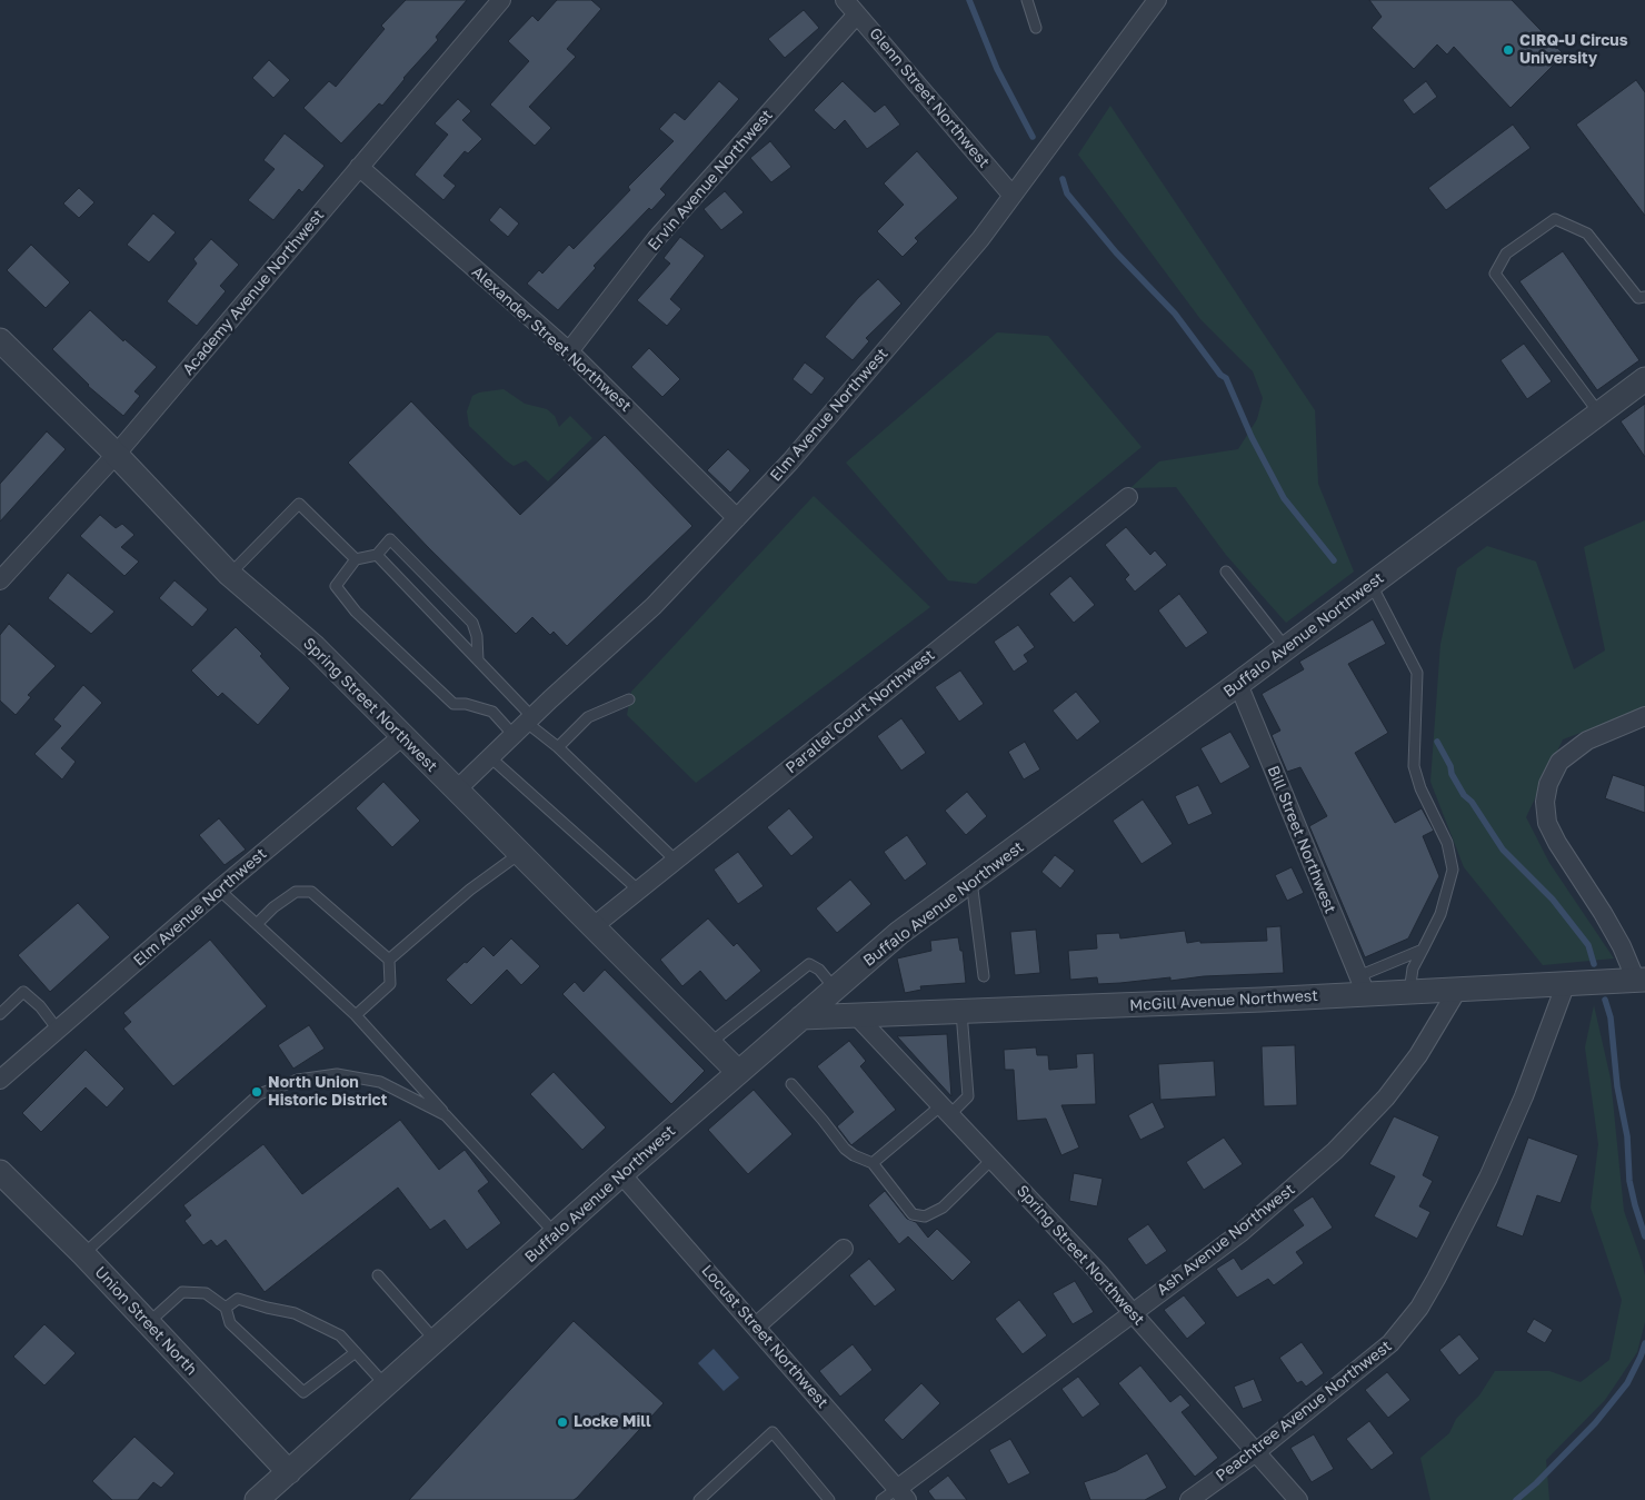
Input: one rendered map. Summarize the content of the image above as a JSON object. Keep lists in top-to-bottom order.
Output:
{
  "streets": {
    "street": [
      "Glenn Street Northwest",
      "Ervin Avenue Northwest",
      "Academy Avenue Northwest",
      "Alexander Street Northwest",
      "Elm Avenue Northwest",
      "Buffalo Avenue Northwest",
      "Spring Street Northwest",
      "Parallel Court Northwest",
      "Bill Street Northwest",
      "McGill Avenue Northwest",
      "Ash Avenue Northwest",
      "Union Street North",
      "Locust Street Northwest",
      "Peachtree Avenue Northwest"
    ]
  },
  "crossings": [
    ["Glenn Street Northwest", "Ervin Avenue Northwest"],
    ["Glenn Street Northwest", "Elm Avenue Northwest"],
    ["Ervin Avenue Northwest", "Alexander Street Northwest"],
    ["Academy Avenue Northwest", "Alexander Street Northwest"],
    ["Academy Avenue Northwest", "Spring Street Northwest"],
    ["Alexander Street Northwest", "Elm Avenue Northwest"],
    ["Elm Avenue Northwest", "Spring Street Northwest"],
    ["Buffalo Avenue Northwest", "Spring Street Northwest"],
    ["Buffalo Avenue Northwest", "Bill Street Northwest"],
    ["Buffalo Avenue Northwest", "McGill Avenue Northwest"],
    ["Buffalo Avenue Northwest", "Union Street North"],
    ["Buffalo Avenue Northwest", "Locust Street Northwest"],
    ["Spring Street Northwest", "Parallel Court Northwest"],
    ["Spring Street Northwest", "McGill Avenue Northwest"],
    ["Spring Street Northwest", "Ash Avenue Northwest"],
    ["Spring Street Northwest", "Peachtree Avenue Northwest"],
    ["Bill Street Northwest", "McGill Avenue Northwest"],
    ["McGill Avenue Northwest", "Ash Avenue Northwest"],
    ["McGill Avenue Northwest", "Peachtree Avenue Northwest"],
    ["Ash Avenue Northwest", "Locust Street Northwest"]
  ],
  "places": ["CIRQ-U Circus University", "North Union Historic District", "Locke Mill"]
}
